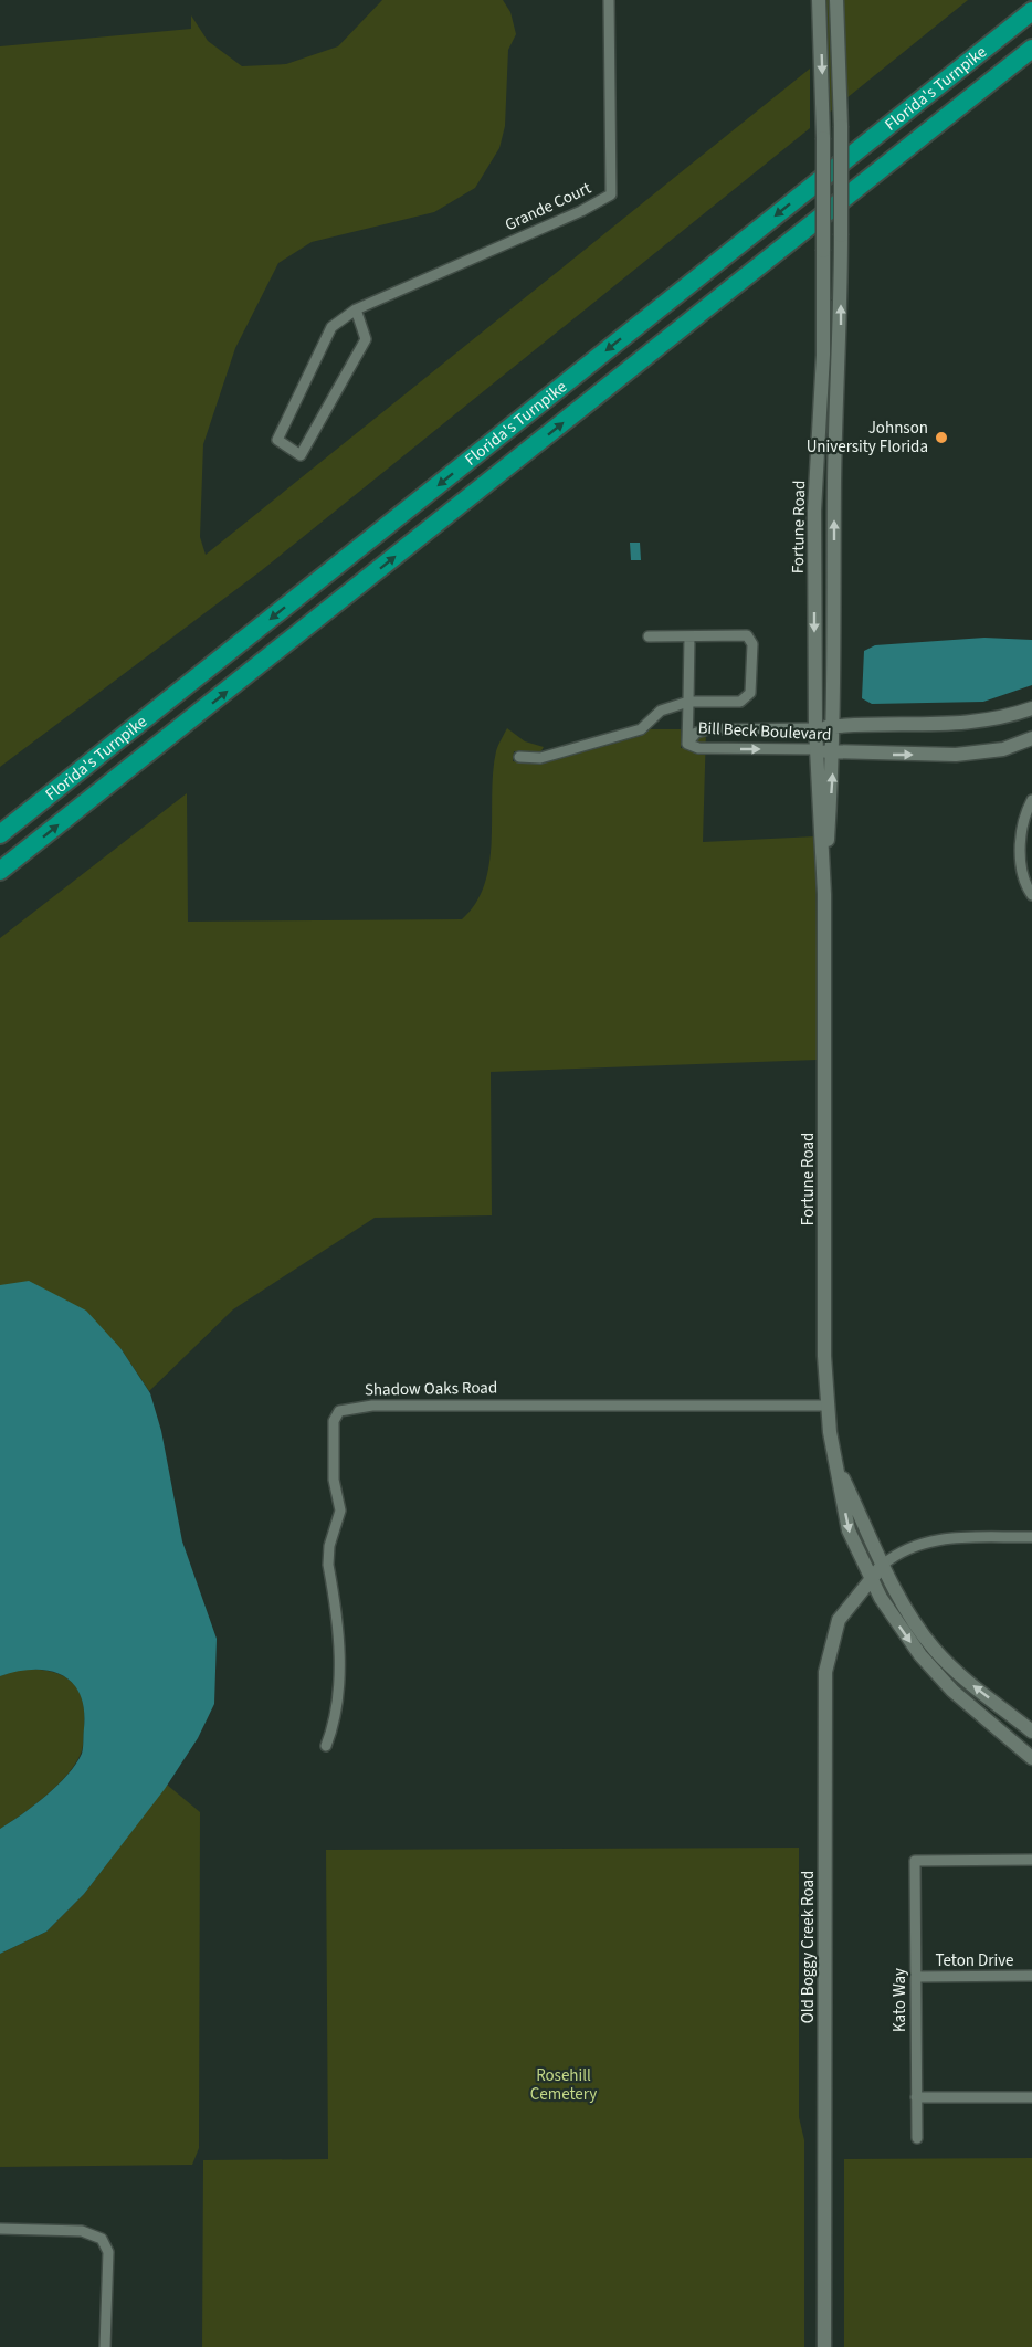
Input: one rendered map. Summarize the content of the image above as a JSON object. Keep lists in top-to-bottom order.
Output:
{
  "streets": {
    "highway": ["Florida's Turnpike"],
    "main road": ["Fortune Road", "Bill Beck Boulevard", "Old Boggy Creek Road"],
    "street": [
      "Grande Court",
      "Shadow Oaks Road",
      "Teton Drive",
      "Kato Way"
    ]
  },
  "crossings": [
    ["Fortune Road", "Bill Beck Boulevard"],
    ["Fortune Road", "Shadow Oaks Road"],
    ["Fortune Road", "Old Boggy Creek Road"],
    ["Teton Drive", "Kato Way"]
  ],
  "parks": ["Rosehill Cemetery"],
  "places": ["Johnson University Florida"]
}
